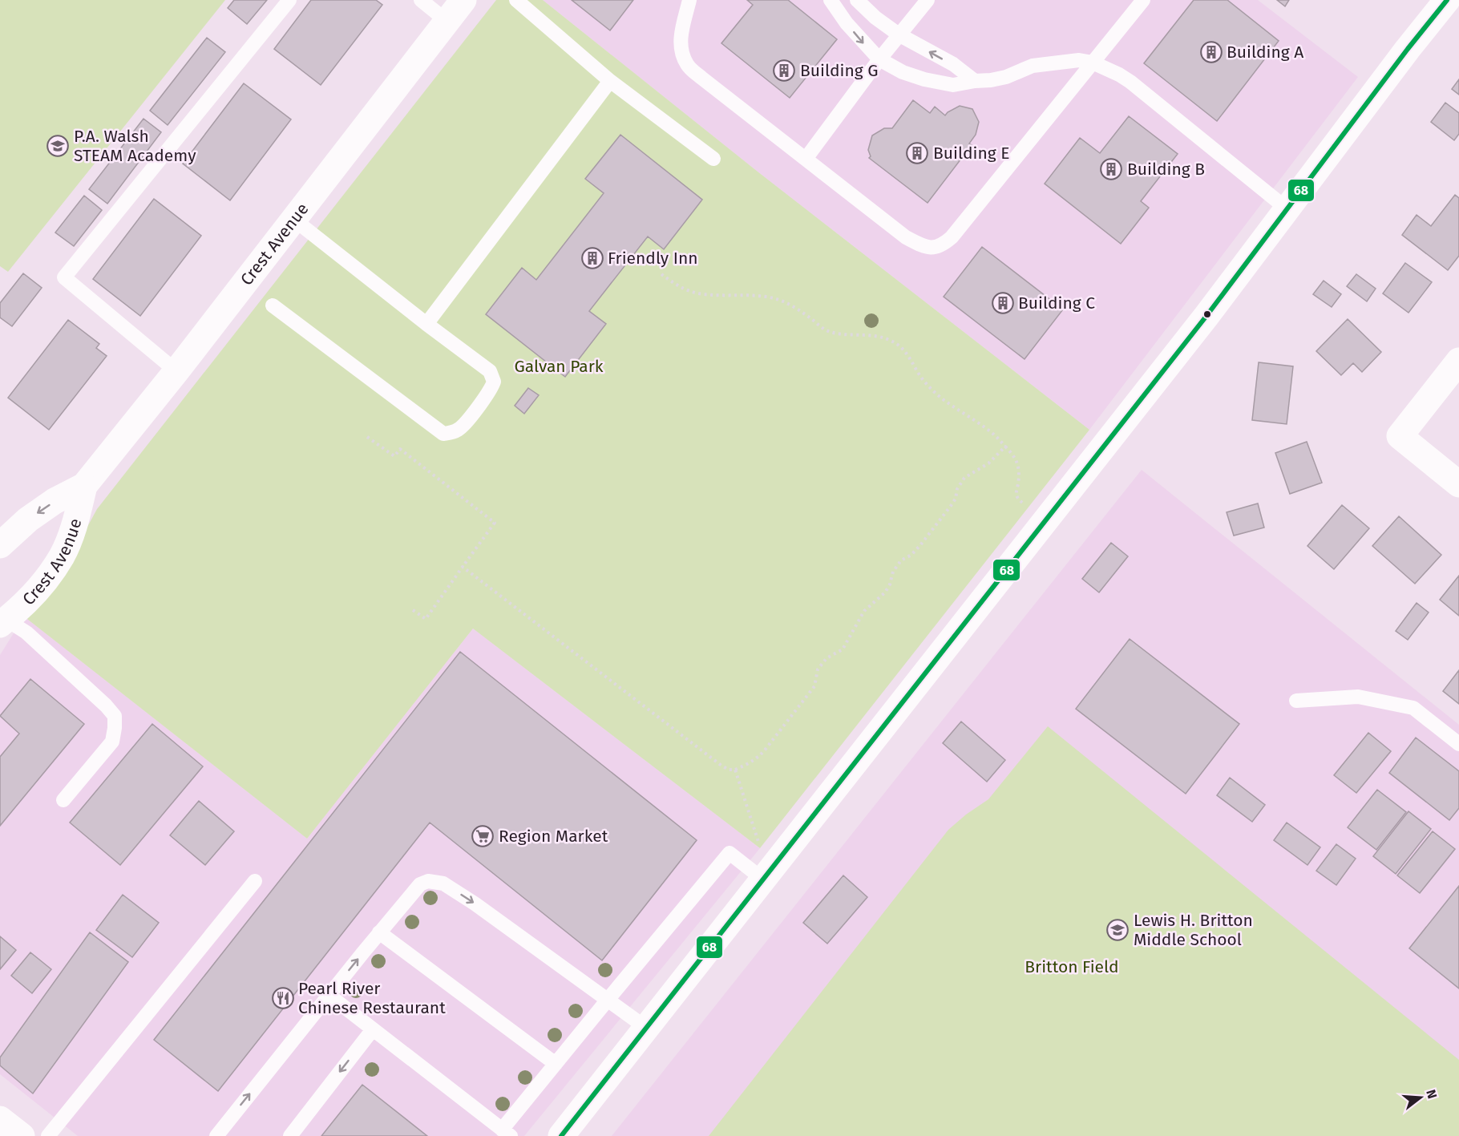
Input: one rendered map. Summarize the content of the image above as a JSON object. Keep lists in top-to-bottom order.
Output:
{
  "streets": {
    "main road": ["Crest Avenue"]
  },
  "parks": ["Galvan Park", "Britton Field"],
  "places": {
    "building": [
      "Building A",
      "Building G",
      "Building E",
      "Building B",
      "Friendly Inn",
      "Building C"
    ],
    "school or university": ["P.A. Walsh STEAM Academy", "Lewis H. Britton Middle School"],
    "supermarket": ["Region Market"],
    "restaurant": ["Pearl River Chinese Restaurant"]
  },
  "lines": ["transit line 68"],
  "north": "right"
}
